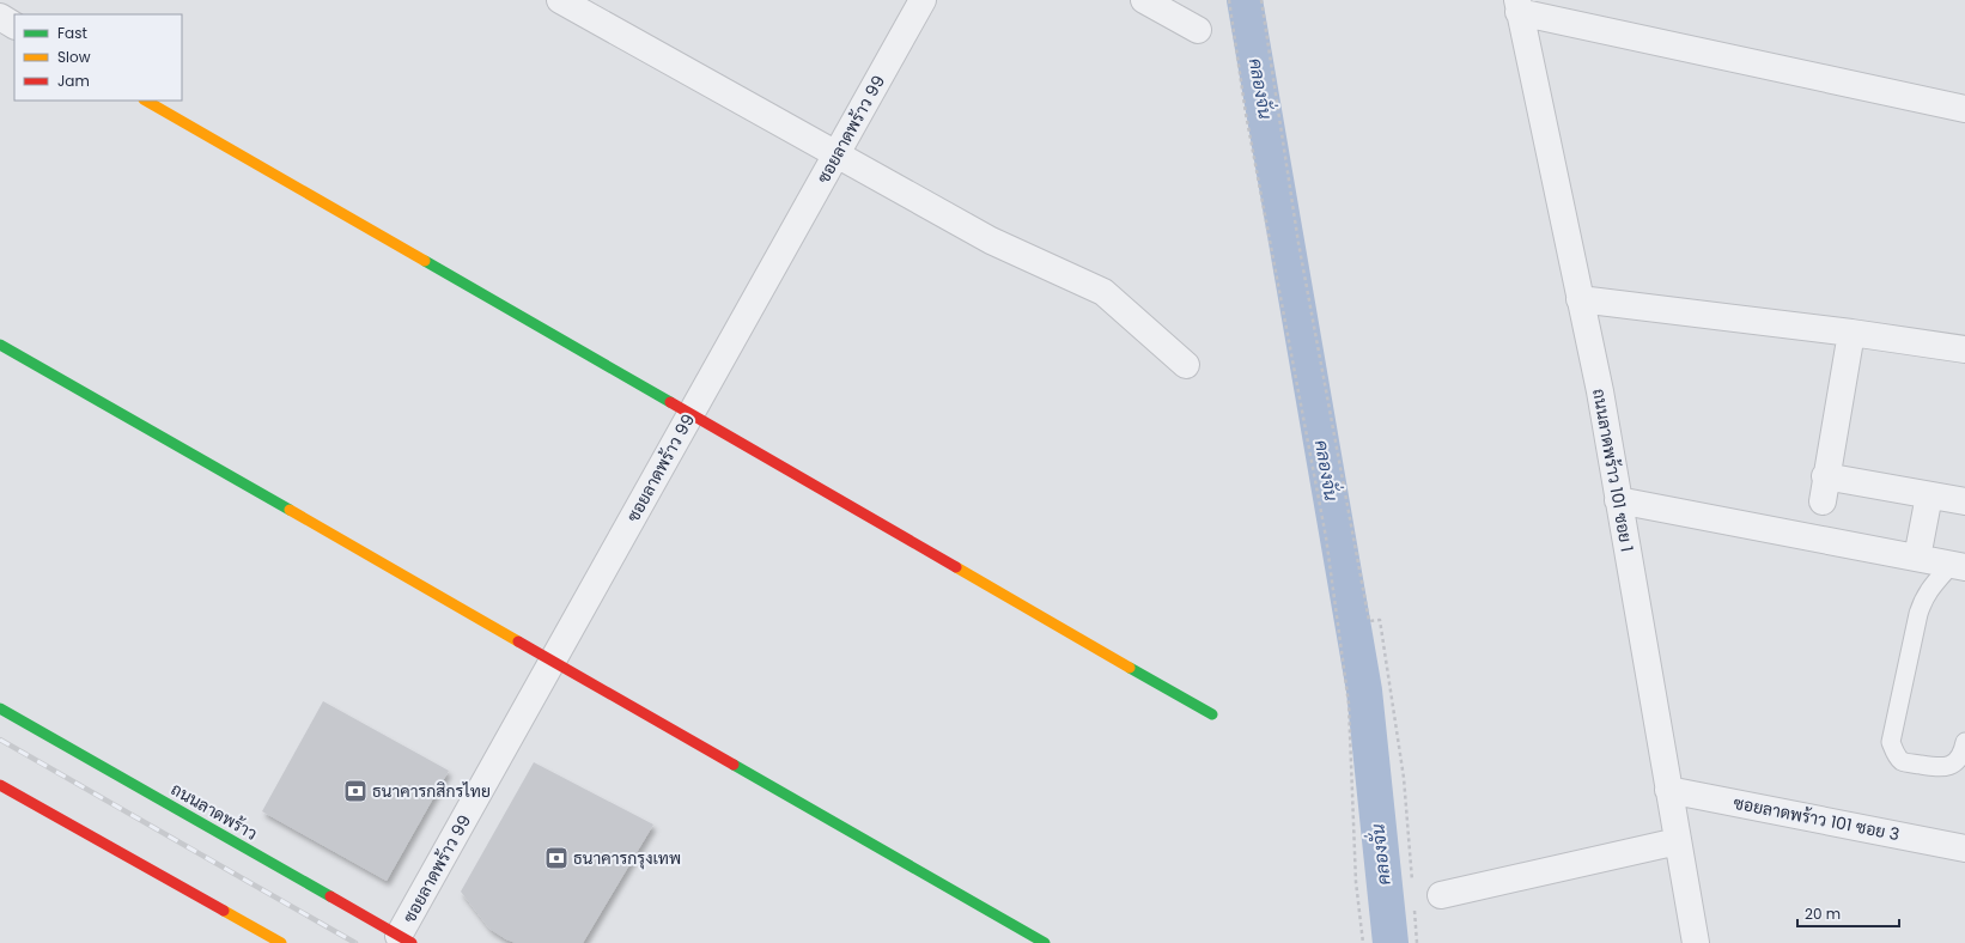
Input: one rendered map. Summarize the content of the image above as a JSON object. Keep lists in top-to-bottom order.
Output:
{
  "streets": {
    "street": [
      "ซอยลาดพร้าว 99",
      "ถนนลาดพร้าว 101 ซอย 1",
      "ถนนลาดพร้าว",
      "ซอยลาดพร้าว 101 ซอย 3"
    ]
  },
  "crossings": [
    ["ซอยลาดพร้าว 99", "ถนนลาดพร้าว"],
    ["ถนนลาดพร้าว 101 ซอย 1", "ซอยลาดพร้าว 101 ซอย 3"]
  ],
  "water": ["คลองจั่น"],
  "places": {
    "bank": ["ธนาคารกสิกรไทย", "ธนาคารกรุงเทพ"]
  },
  "legend": ["Fast", "Slow", "Jam"],
  "scale_bar": "20 m"
}
